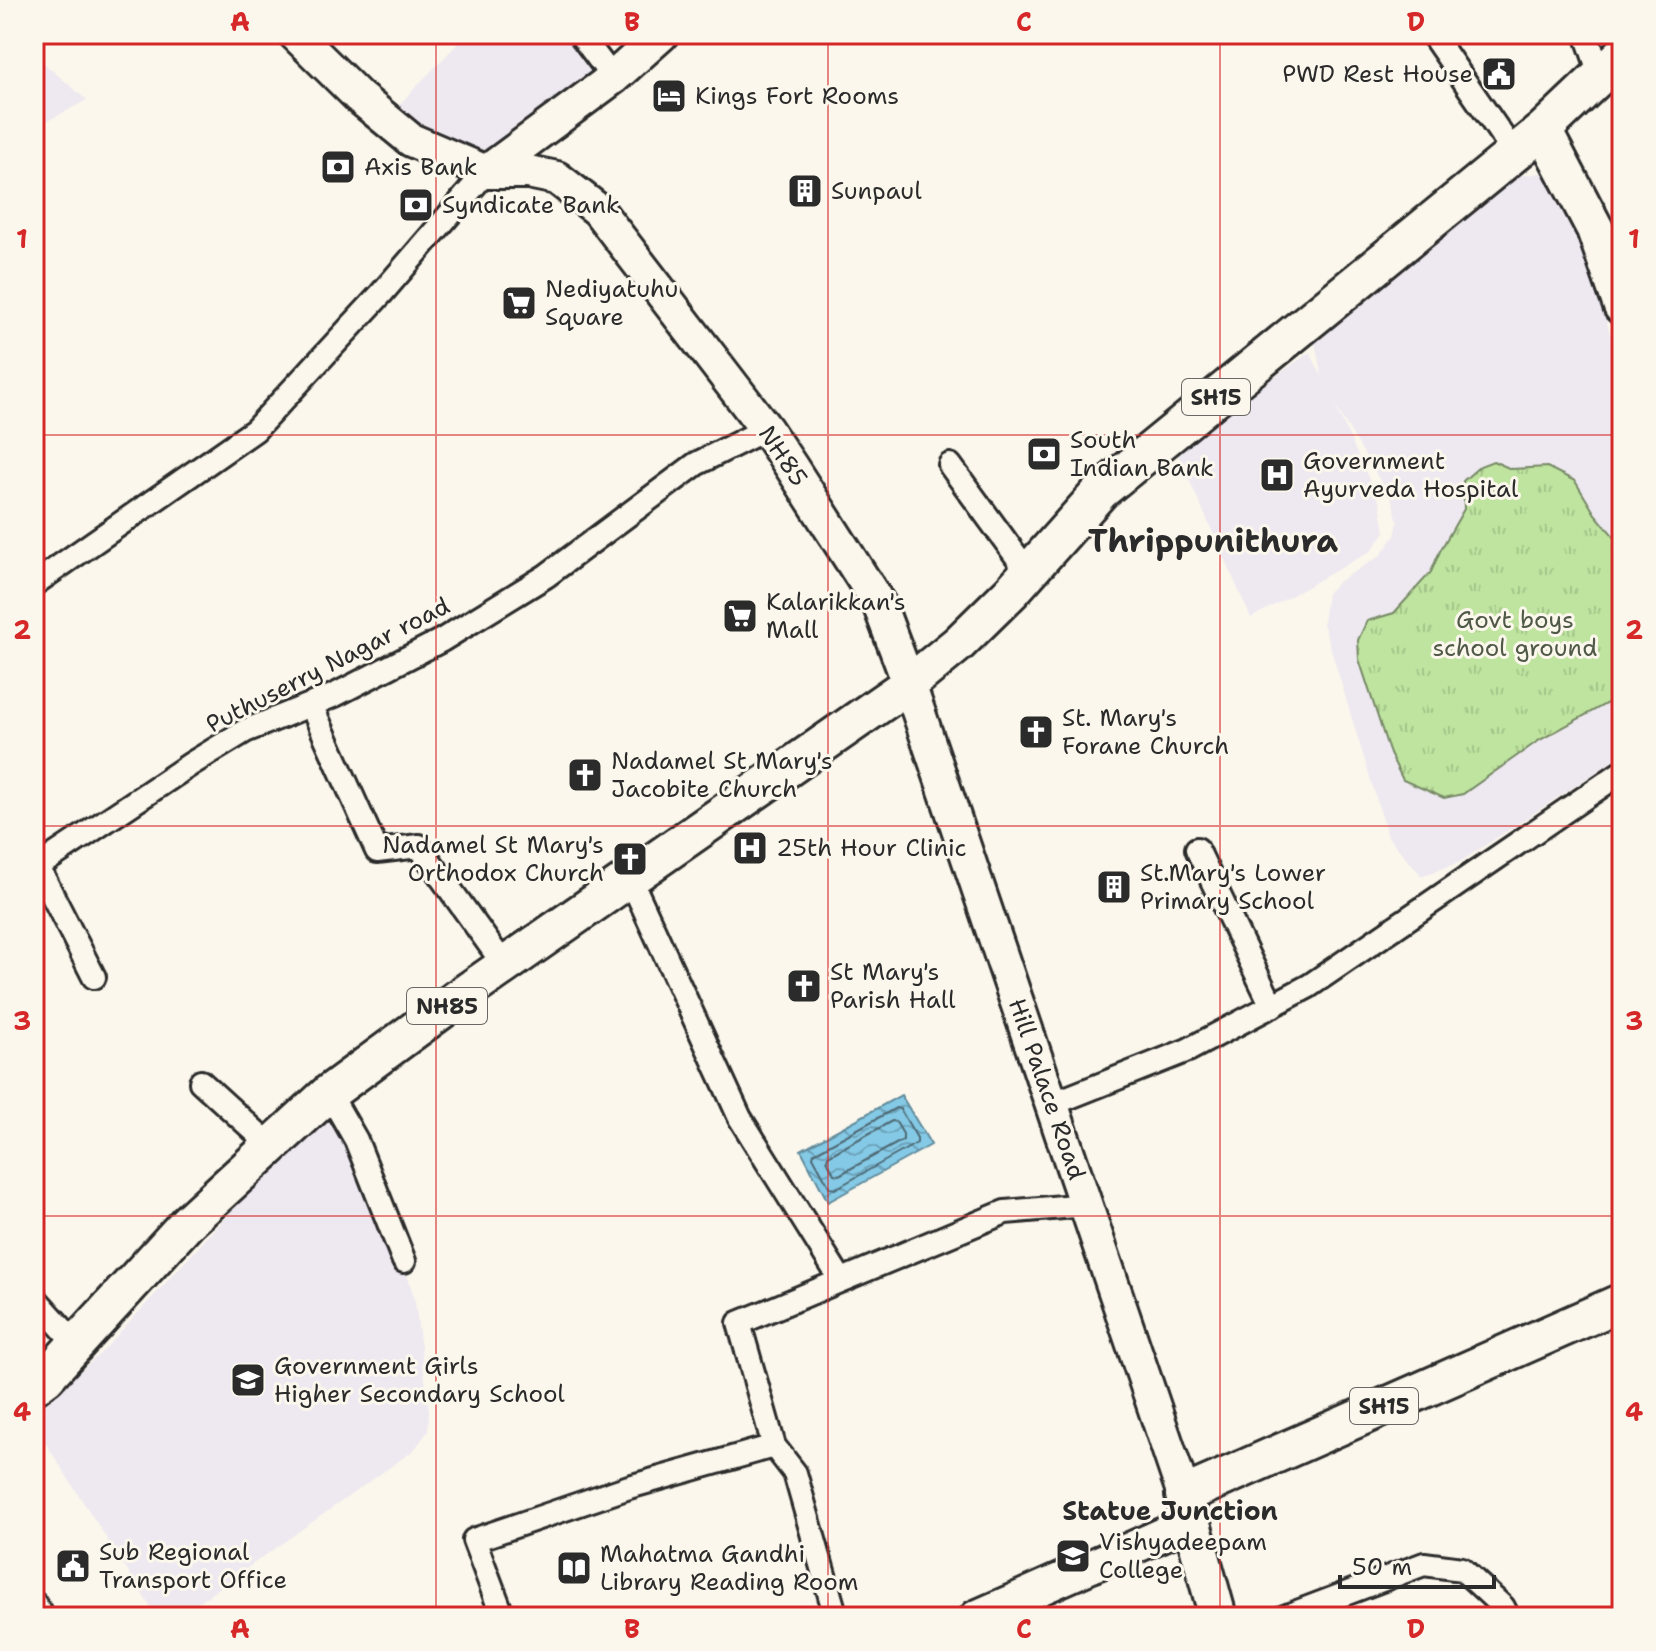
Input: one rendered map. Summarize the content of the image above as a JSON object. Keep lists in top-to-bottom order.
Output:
{
  "streets": {
    "main road": ["SH15", "NH85", "Hill Palace Road"],
    "street": ["Puthuserry Nagar road"]
  },
  "crossings": [
    ["SH15", "NH85"],
    ["SH15", "Hill Palace Road"],
    ["NH85", "Puthuserry Nagar road"],
    ["NH85", "Hill Palace Road"]
  ],
  "districts": ["Thrippunithura", "Statue Junction"],
  "parks": ["Govt boys school ground"],
  "places": {
    "public building": ["PWD Rest House", "Sub Regional Transport Office"],
    "hotel": ["Kings Fort Rooms"],
    "bank": ["Axis Bank", "Syndicate Bank", "South Indian Bank"],
    "building": ["Sunpaul", "St.Mary's Lower Primary School"],
    "supermarket": ["Nediyatuhu Square", "Kalarikkan's Mall"],
    "hospital": ["Government Ayurveda Hospital", "25th Hour Clinic"],
    "church": [
      "St. Mary's Forane Church",
      "Nadamel St Mary's Jacobite Church",
      "Nadamel St Mary's Orthodox Church",
      "St Mary's Parish Hall"
    ],
    "school or university": ["Government Girls Higher Secondary School", "Vishyadeepam College"],
    "library": ["Mahatma Gandhi Library Reading Room"]
  },
  "scale_bar": "50 m",
  "grid": {
    "columns": [
      "A",
      "B",
      "C",
      "D"
    ],
    "rows": [
      "1",
      "2",
      "3",
      "4"
    ]
  }
}
